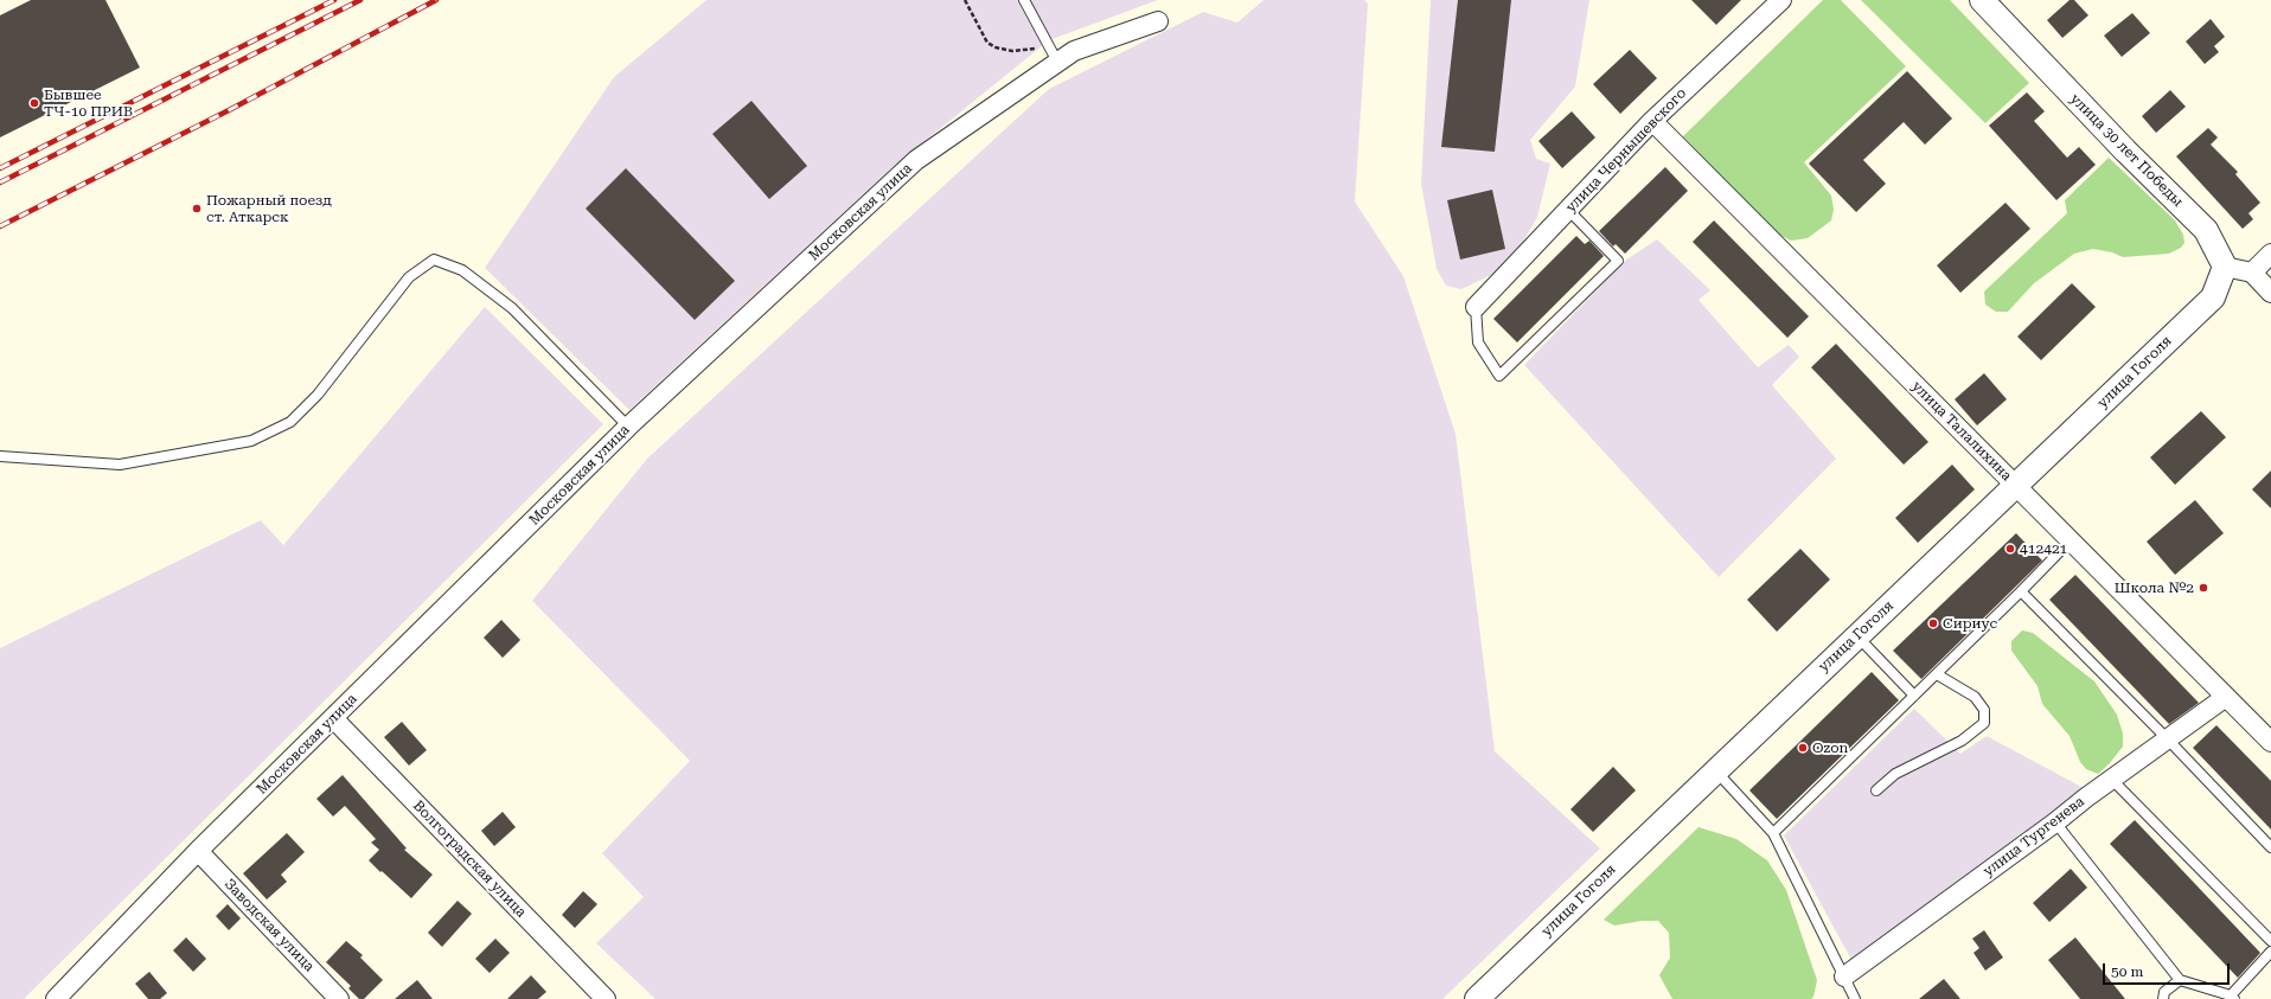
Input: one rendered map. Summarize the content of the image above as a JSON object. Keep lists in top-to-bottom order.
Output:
{
  "streets": {
    "street": [
      "улица Чернышевского",
      "улица 30 лет Победы",
      "Московская улица",
      "улица Гоголя",
      "улица Талалихина",
      "улица Тургенева",
      "Волгоградская улица",
      "Заводская улица"
    ]
  },
  "crossings": [
    ["улица Чернышевского", "улица Талалихина"],
    ["улица 30 лет Победы", "улица Гоголя"],
    ["Московская улица", "Волгоградская улица"],
    ["Московская улица", "Заводская улица"],
    ["улица Гоголя", "улица Талалихина"],
    ["улица Талалихина", "улица Тургенева"]
  ],
  "places": [
    "Бывшее ТЧ-10 ПРИВ",
    "Пожарный поезд ст. Аткарск",
    "412421",
    "Школа №2",
    "Сириус",
    "Ozon"
  ],
  "scale_bar": "50 m"
}
